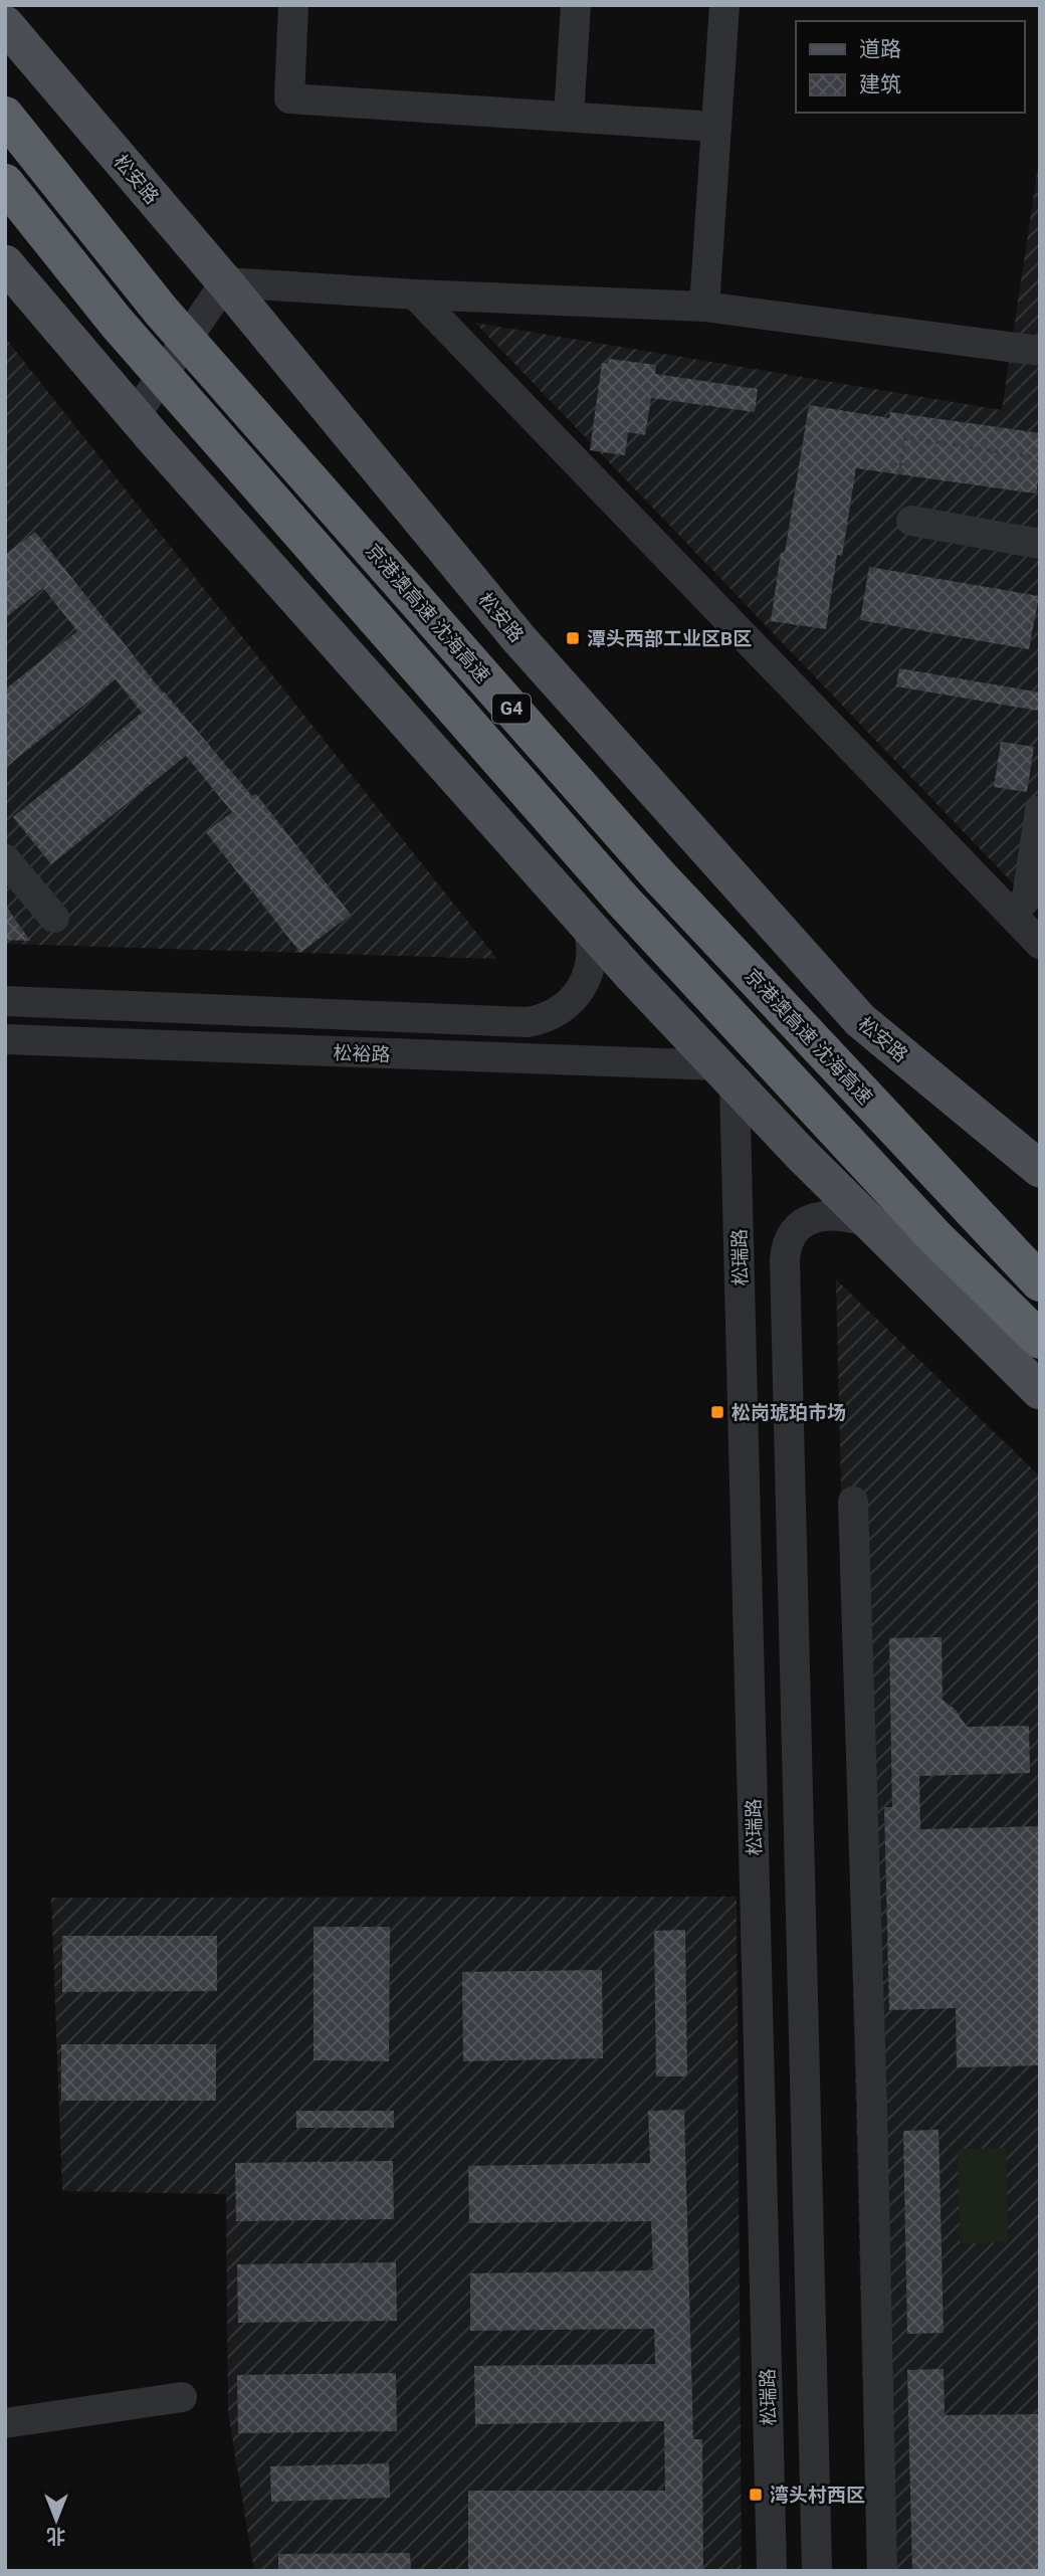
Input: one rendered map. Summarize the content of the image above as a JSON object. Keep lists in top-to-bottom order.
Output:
{
  "streets": {
    "highway": ["京港澳高速 沈海高速", "G4"],
    "main road": ["松安路"],
    "street": ["松裕路", "松瑞路"]
  },
  "crossings": [
    ["松裕路", "松瑞路"]
  ],
  "places": {
    "transit": ["潭头西部工业区B区", "松岗琥珀市场", "湾头村西区"]
  },
  "legend": ["道路", "建筑"],
  "north": "bottom"
}
